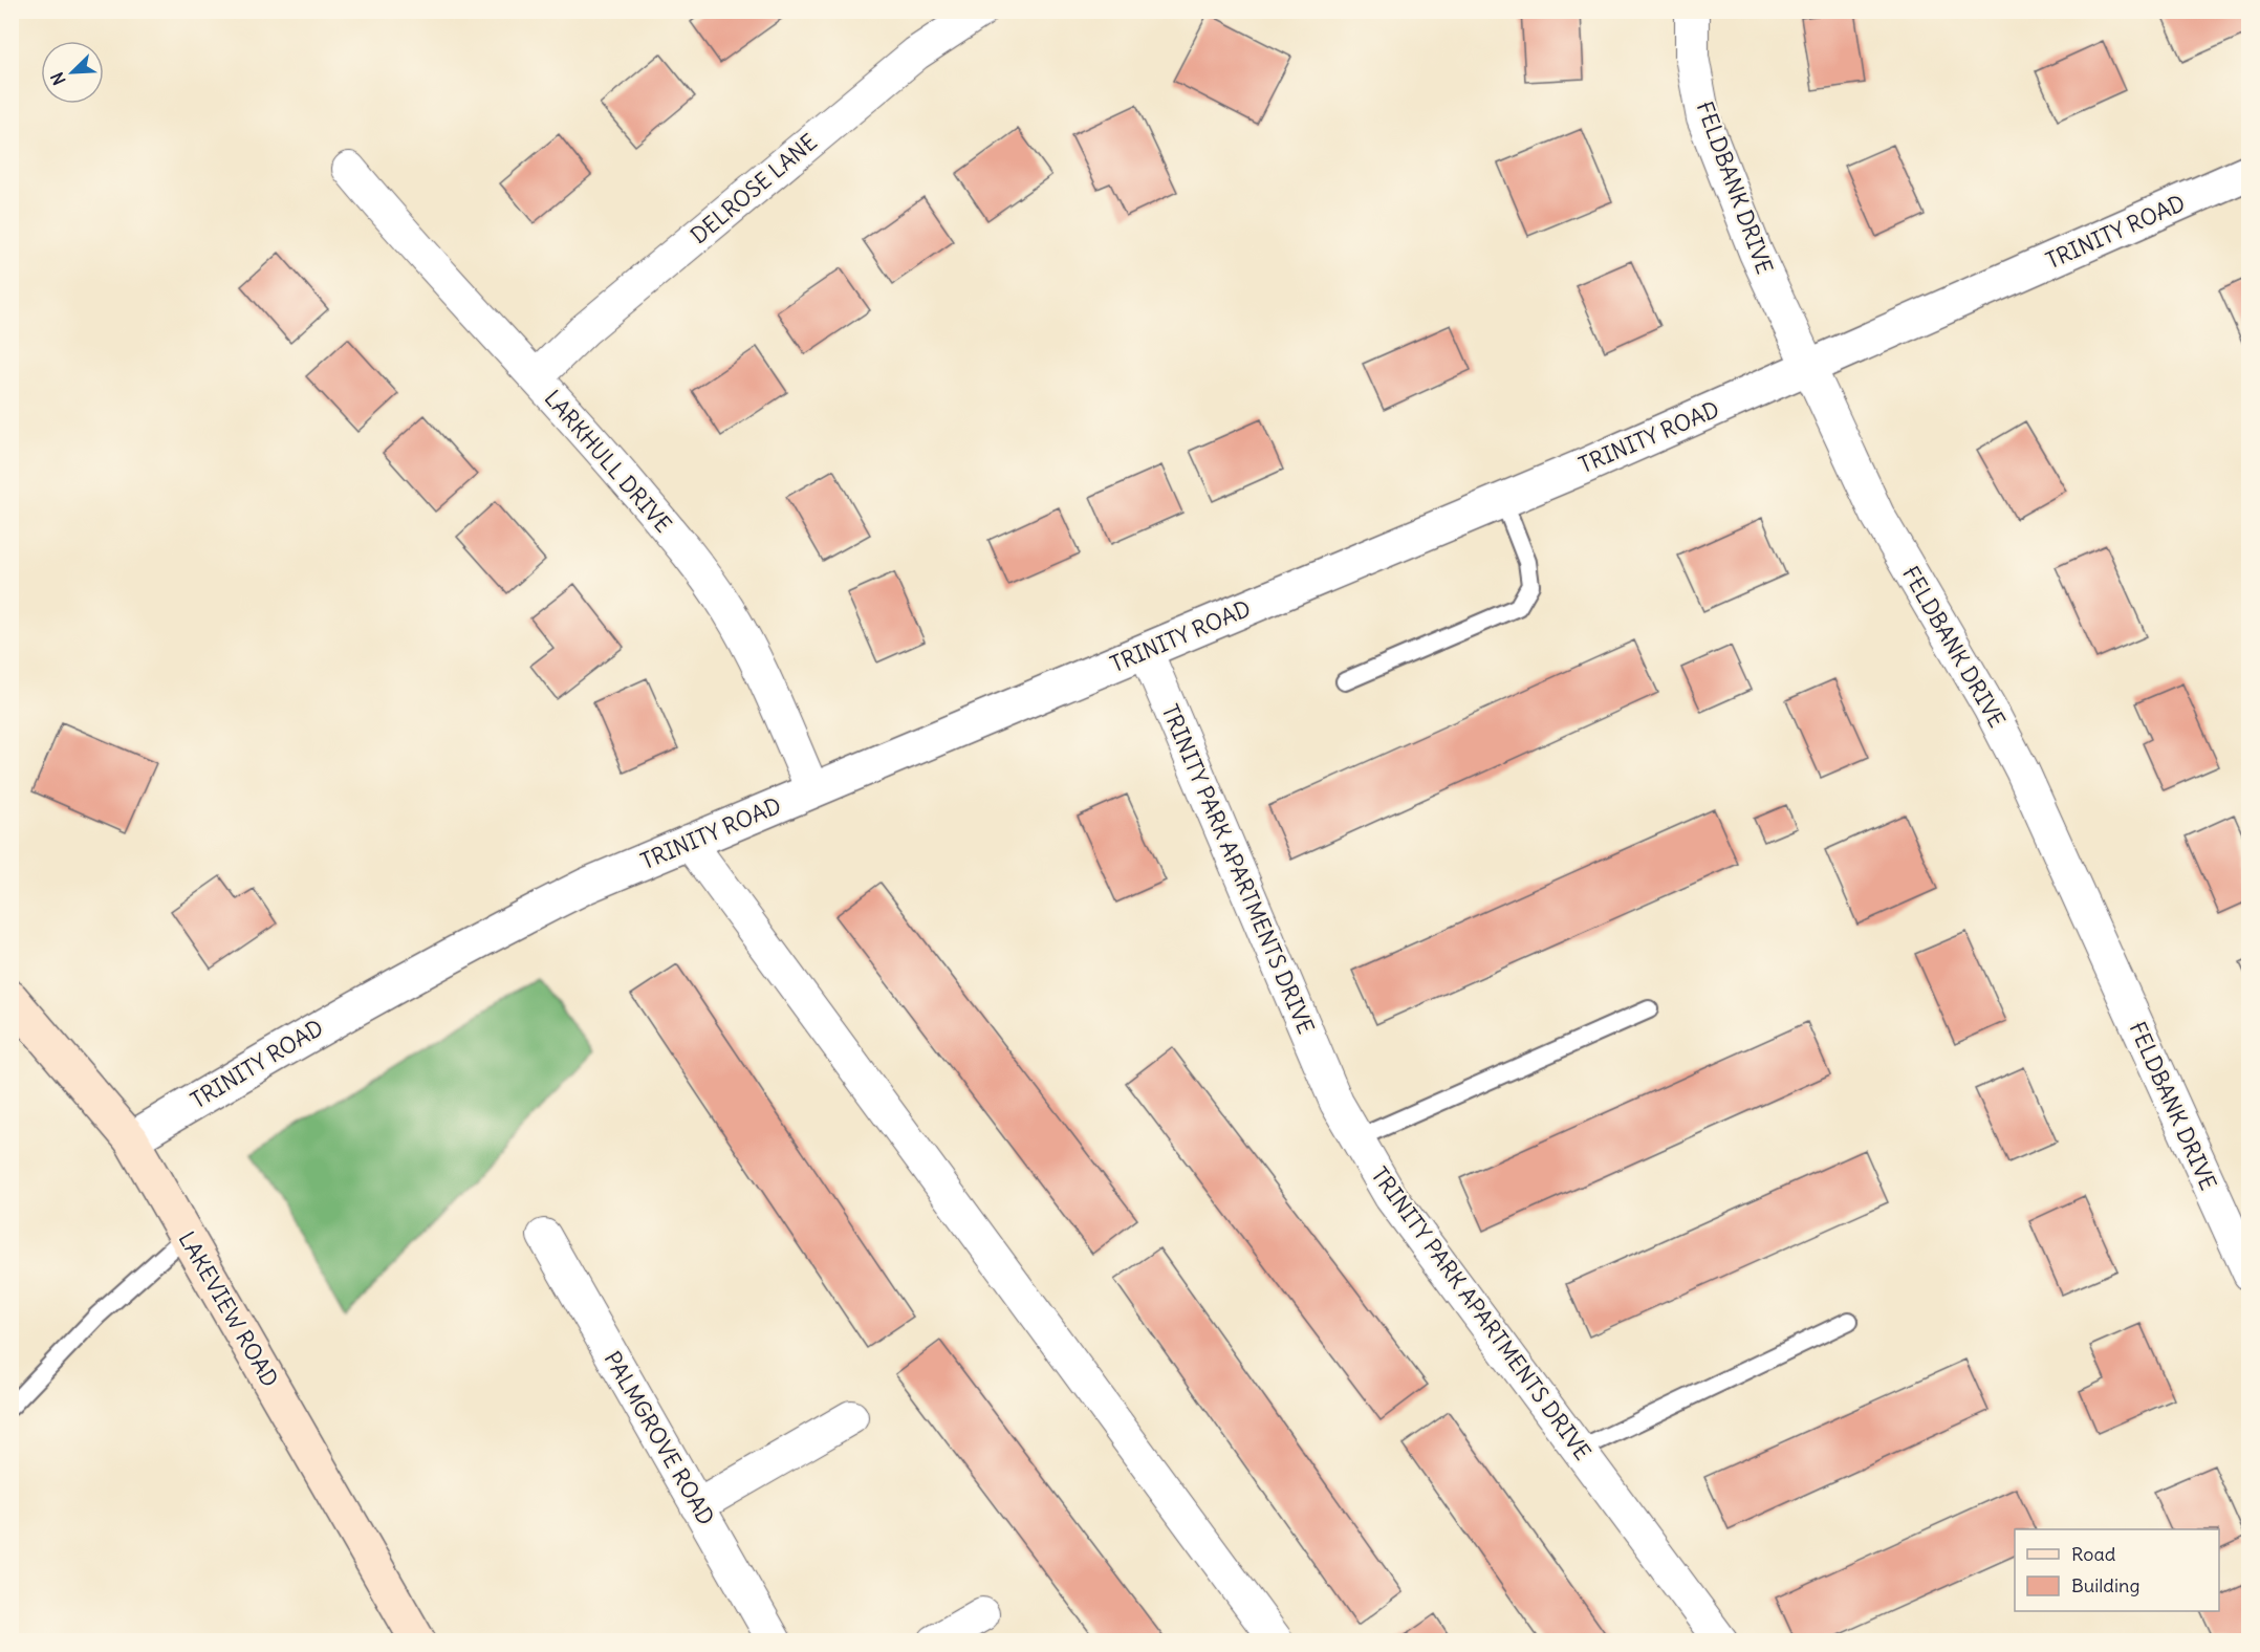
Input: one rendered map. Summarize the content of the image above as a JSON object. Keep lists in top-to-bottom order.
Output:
{
  "streets": {
    "main road": ["LAKEVIEW ROAD"],
    "street": [
      "FELDBANK DRIVE",
      "DELROSE LANE",
      "TRINITY ROAD",
      "LARKHULL DRIVE",
      "TRINITY PARK APARTMENTS DRIVE",
      "PALMGROVE ROAD"
    ]
  },
  "crossings": [
    ["FELDBANK DRIVE", "TRINITY ROAD"],
    ["DELROSE LANE", "LARKHULL DRIVE"],
    ["TRINITY ROAD", "LARKHULL DRIVE"],
    ["TRINITY ROAD", "TRINITY PARK APARTMENTS DRIVE"],
    ["TRINITY ROAD", "LAKEVIEW ROAD"]
  ],
  "legend": ["Road", "Building"],
  "north": "bottom left"
}
